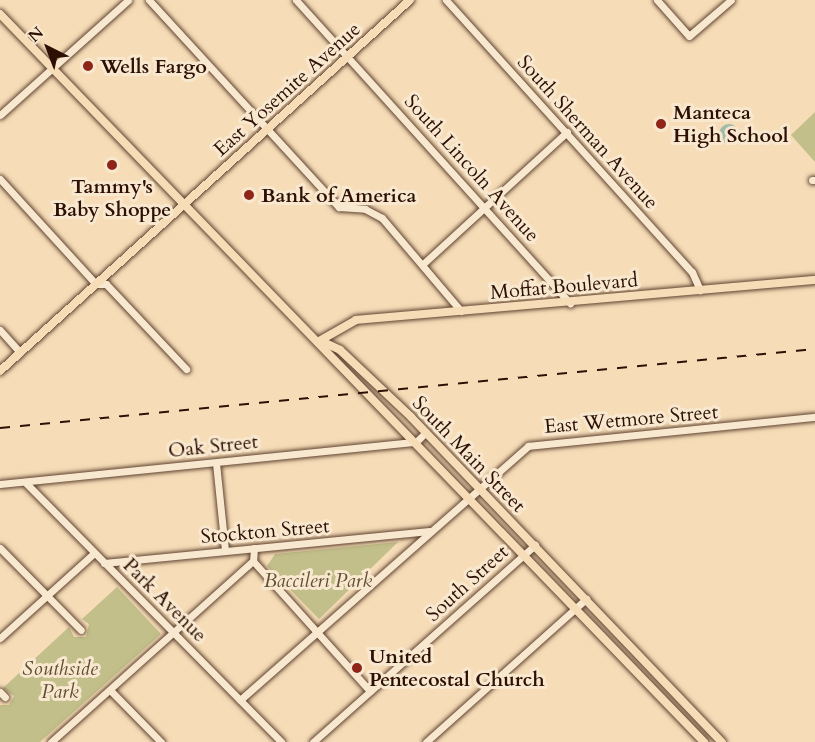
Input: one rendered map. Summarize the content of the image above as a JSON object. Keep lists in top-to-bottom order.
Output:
{
  "streets": {
    "main road": ["East Yosemite Avenue", "Moffat Boulevard", "South Main Street"],
    "street": [
      "South Sherman Avenue",
      "South Lincoln Avenue",
      "East Wetmore Street",
      "Oak Street",
      "Stockton Street",
      "South Street",
      "Park Avenue"
    ]
  },
  "crossings": [
    ["East Yosemite Avenue", "South Lincoln Avenue"],
    ["East Yosemite Avenue", "South Main Street"],
    ["South Sherman Avenue", "Moffat Boulevard"],
    ["South Lincoln Avenue", "Moffat Boulevard"],
    ["Moffat Boulevard", "South Main Street"],
    ["East Wetmore Street", "South Main Street"],
    ["East Wetmore Street", "Stockton Street"],
    ["East Wetmore Street", "Park Avenue"],
    ["Oak Street", "South Main Street"],
    ["Oak Street", "Park Avenue"],
    ["South Main Street", "South Street"],
    ["Stockton Street", "Park Avenue"]
  ],
  "parks": ["Baccileri Park", "Southside Park"],
  "places": [
    "Wells Fargo",
    "Manteca High School",
    "Tammy's Baby Shoppe",
    "Bank of America",
    "United Pentecostal Church"
  ],
  "north": "top left"
}
